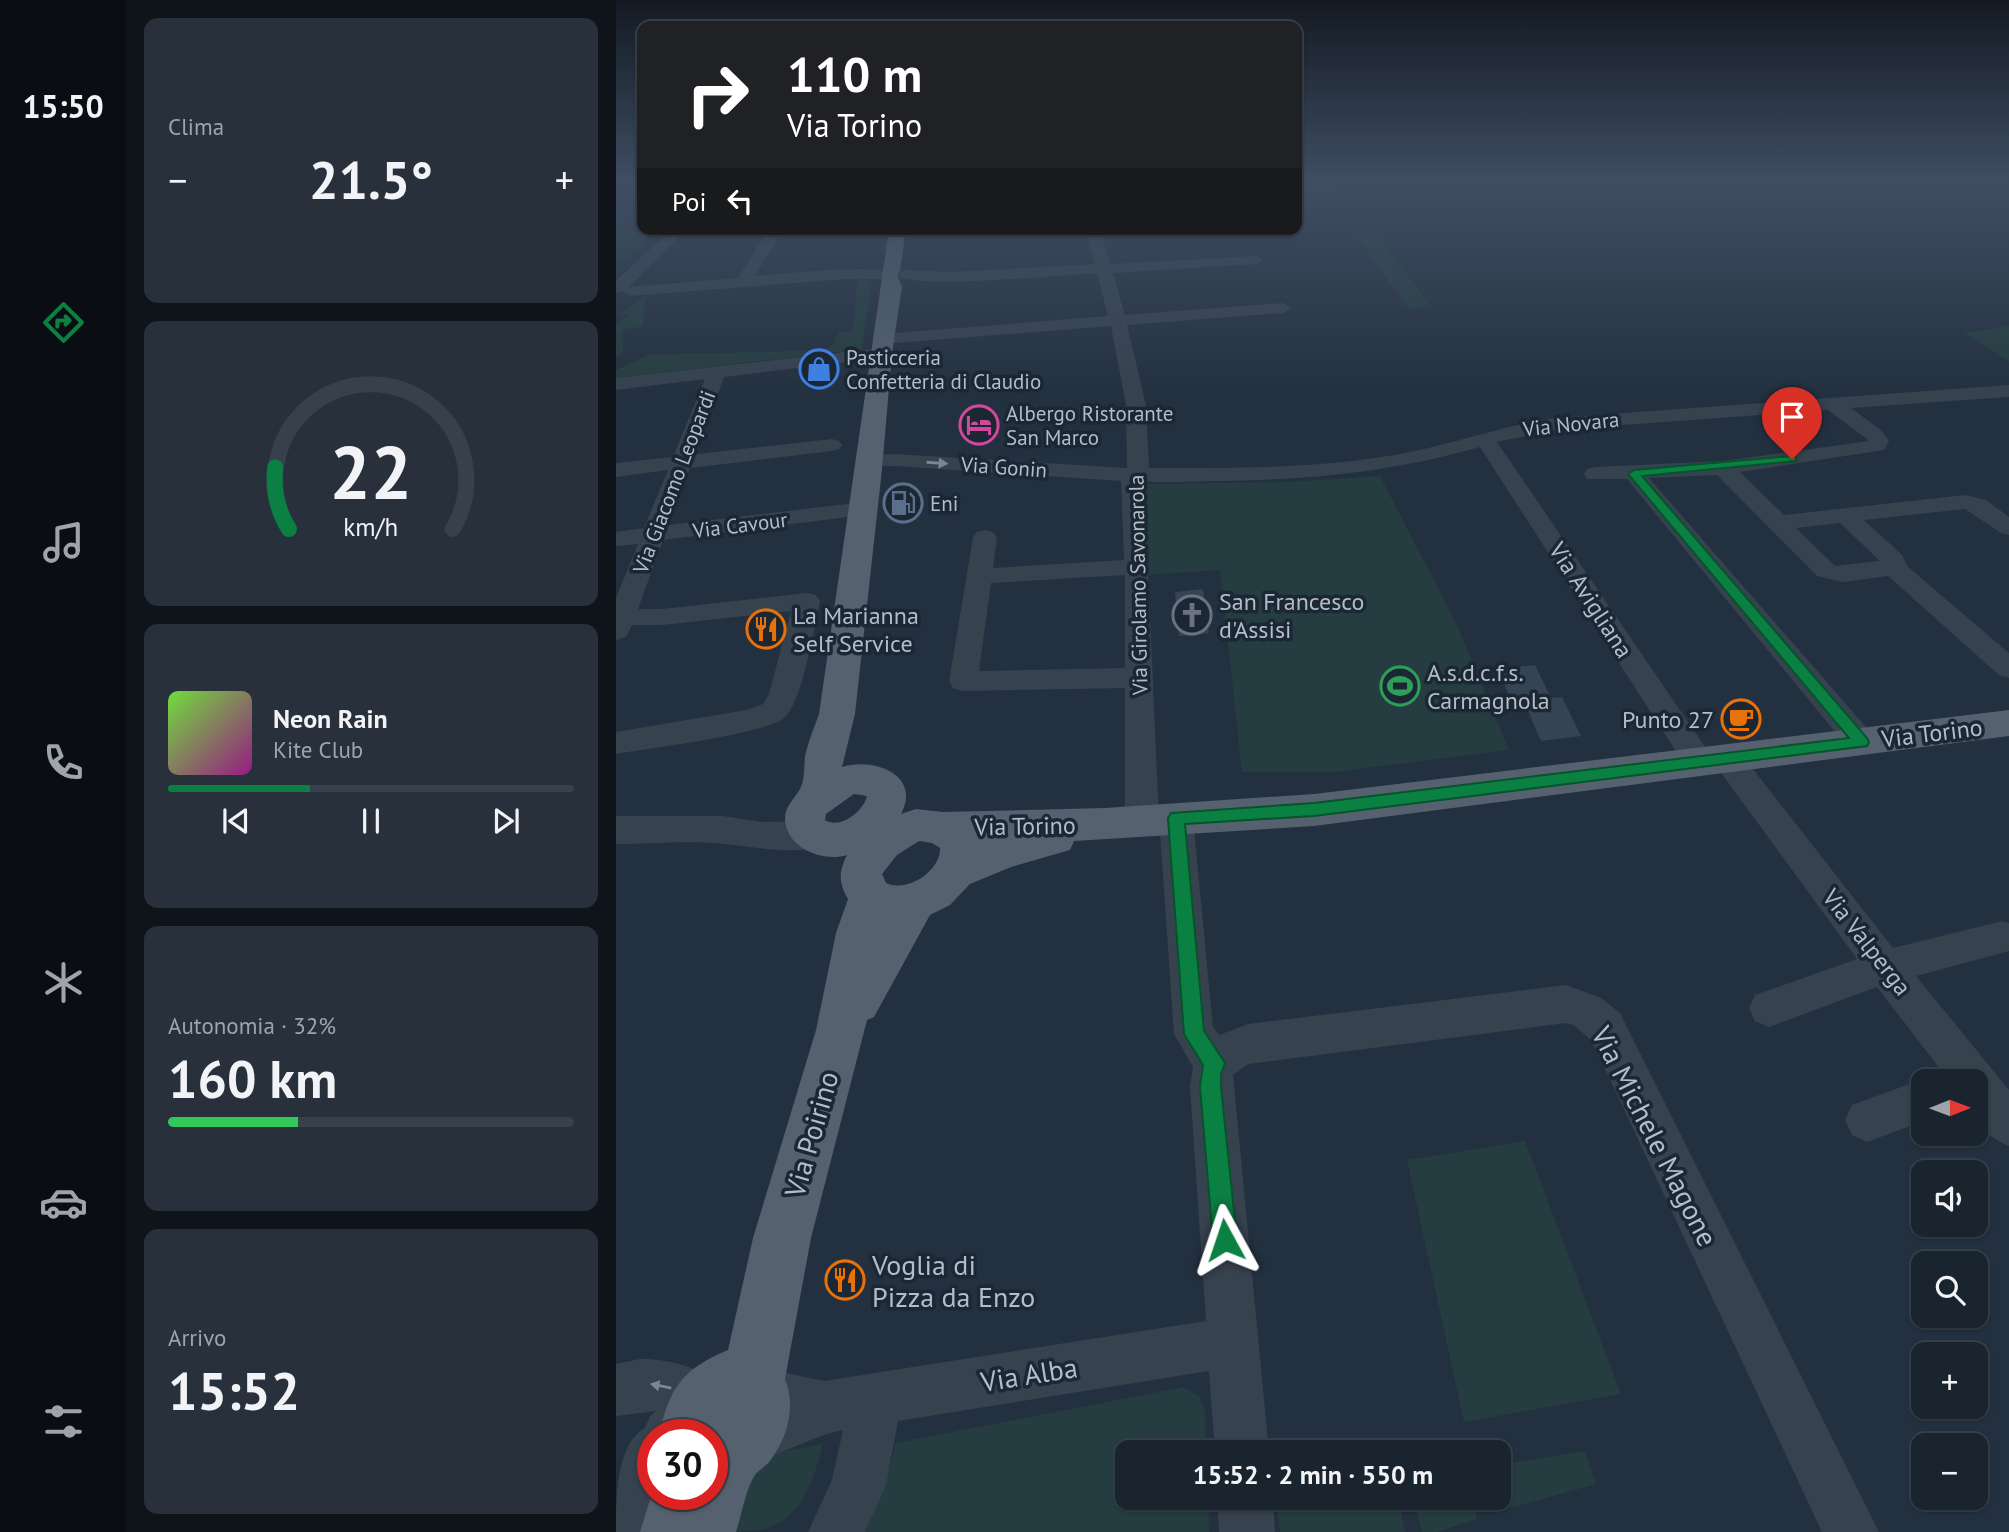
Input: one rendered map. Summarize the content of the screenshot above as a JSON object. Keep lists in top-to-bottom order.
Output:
{
  "streets": {
    "main road": ["Via Torino", "Via Poirino"],
    "street": [
      "Via Novara",
      "Via Gonin",
      "Via Giacomo Leopardi",
      "Via Cavour",
      "Via Girolamo Savonarola",
      "Via Avigliana",
      "Via Valperga",
      "Via Michele Magone",
      "Via Alba"
    ]
  },
  "crossings": [
    ["Via Novara", "Via Gonin"],
    ["Via Novara", "Via Girolamo Savonarola"],
    ["Via Novara", "Via Avigliana"],
    ["Via Gonin", "Via Girolamo Savonarola"],
    ["Via Gonin", "Via Poirino"],
    ["Via Giacomo Leopardi", "Via Cavour"],
    ["Via Cavour", "Via Poirino"],
    ["Via Girolamo Savonarola", "Via Torino"],
    ["Via Avigliana", "Via Torino"],
    ["Via Avigliana", "Via Valperga"],
    ["Via Torino", "Via Valperga"],
    ["Via Torino", "Via Poirino"]
  ],
  "places": {
    "shop": ["Pasticceria Confetteria di Claudio"],
    "hotel": ["Albergo Ristorante San Marco"],
    "fuel station": ["Eni"],
    "church": ["San Francesco d'Assisi"],
    "restaurant": ["La Marianna Self Service", "Voglia di Pizza da Enzo"],
    "sports": ["A.s.d.c.f.s. Carmagnola"],
    "cafe": ["Punto 27"]
  },
  "north": "right",
  "page": {
    "tabs": "15:50",
    "tile": [
      "Clima",
      ["Autonomia · 32%", "160 km"],
      ["Arrivo", "15:52"]
    ],
    "turn": ["110 m", "Via Torino"],
    "heat": ["−", "21.5°", "+"],
    "then": "Poi",
    "song": ["Neon Rain", "Kite Club"],
    "map_buttons": ["+", "−"],
    "limit": "30",
    "trip": "15:52 · 2 min · 550 m",
    "gauge": ["22", "km/h"]
  }
}
